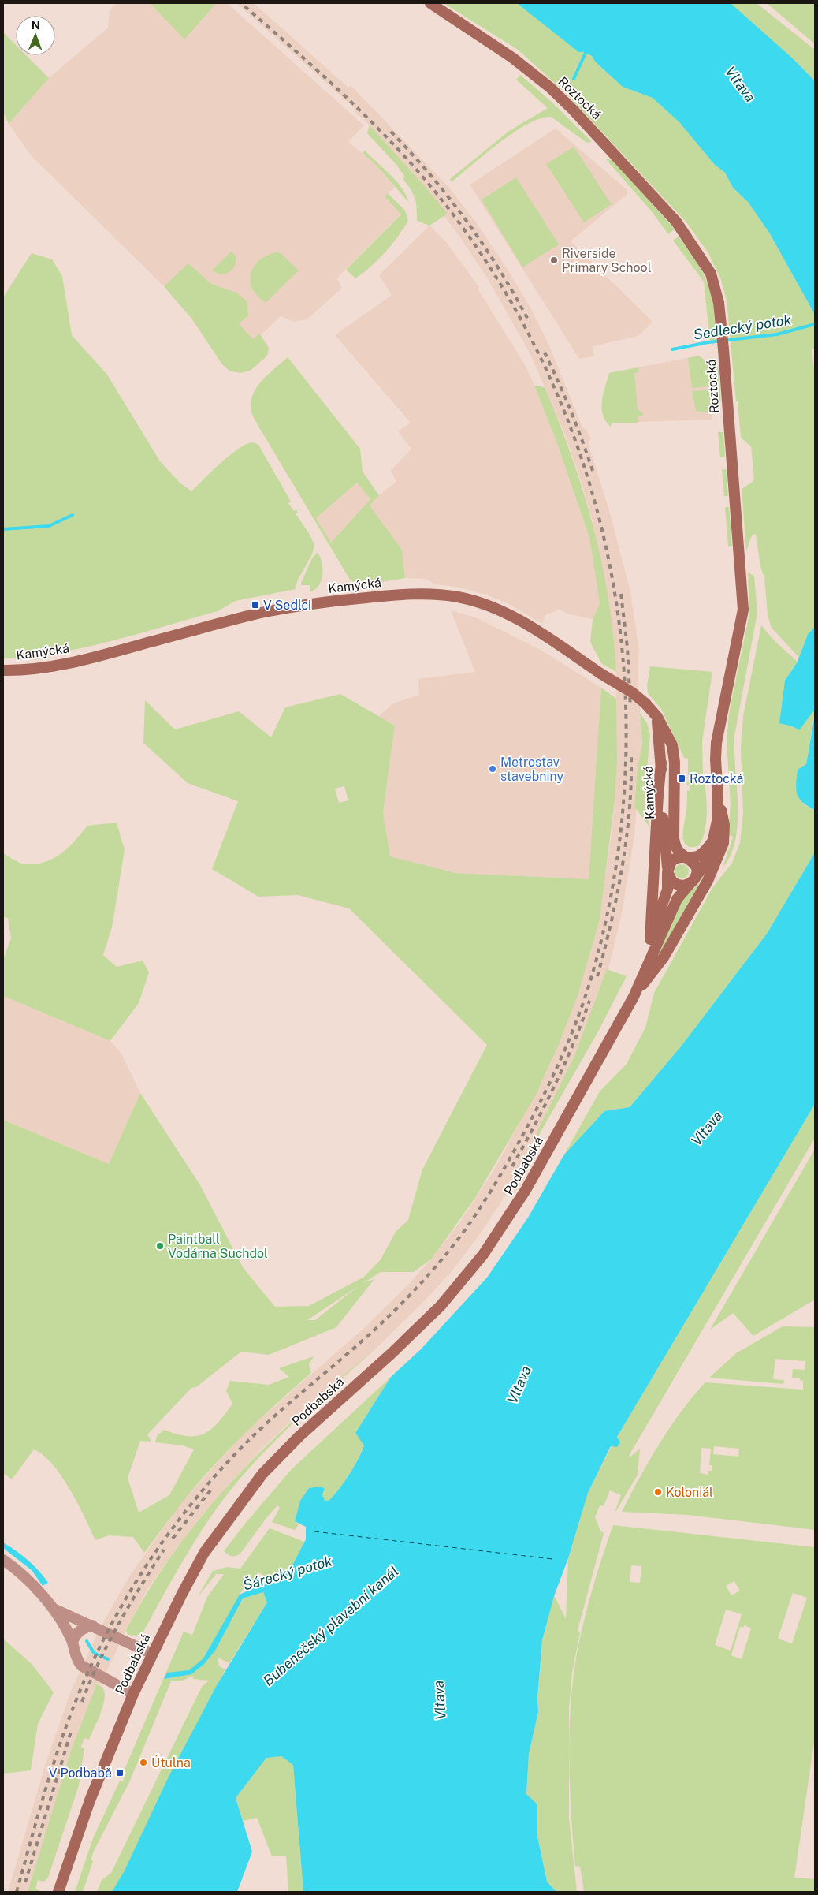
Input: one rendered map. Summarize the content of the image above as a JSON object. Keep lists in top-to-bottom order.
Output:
{
  "streets": {
    "main road": ["Roztocká", "Kamýcká", "Podbabská"]
  },
  "crossings": [
    ["Roztocká", "Kamýcká"],
    ["Roztocká", "Podbabská"],
    ["Kamýcká", "Podbabská"]
  ],
  "water": [
    "Vltava",
    "Sedlecký potok",
    "Šárecký potok",
    "Bubenečský plavební kanál"
  ],
  "places": {
    "other": [
      "Riverside Primary School",
      "Metrostav stavebniny",
      "Paintball Vodárna Suchdol",
      "Koloniál",
      "Útulna"
    ],
    "transit": ["V Sedlci", "Roztocká", "V Podbabě"]
  },
  "north": "top"
}
